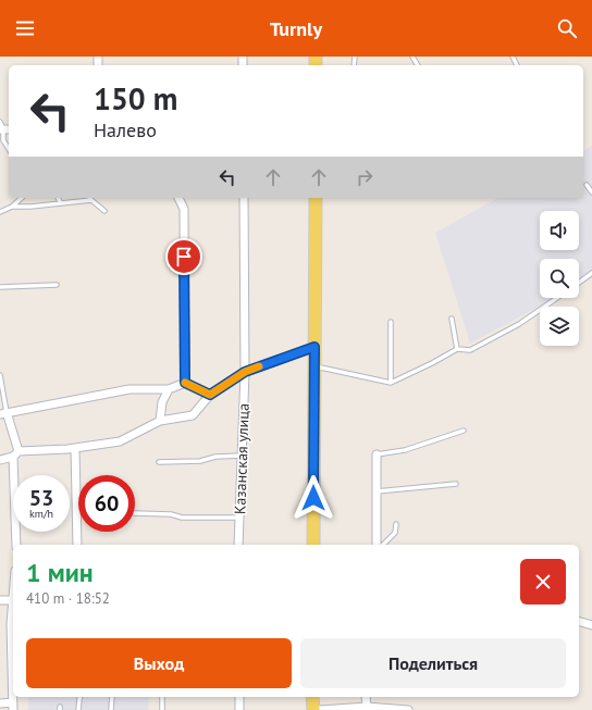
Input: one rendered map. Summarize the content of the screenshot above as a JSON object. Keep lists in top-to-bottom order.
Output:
{
  "streets": {
    "street": ["Казанская улица"]
  },
  "page": {
    "header": "Turnly",
    "turn": ["150 m", "Налево"],
    "speed": "53 km/h",
    "limit": "60",
    "heading": ["1 мин", "410 m · 18:52"],
    "buttons": ["Выход", "Поделиться"]
  }
}
